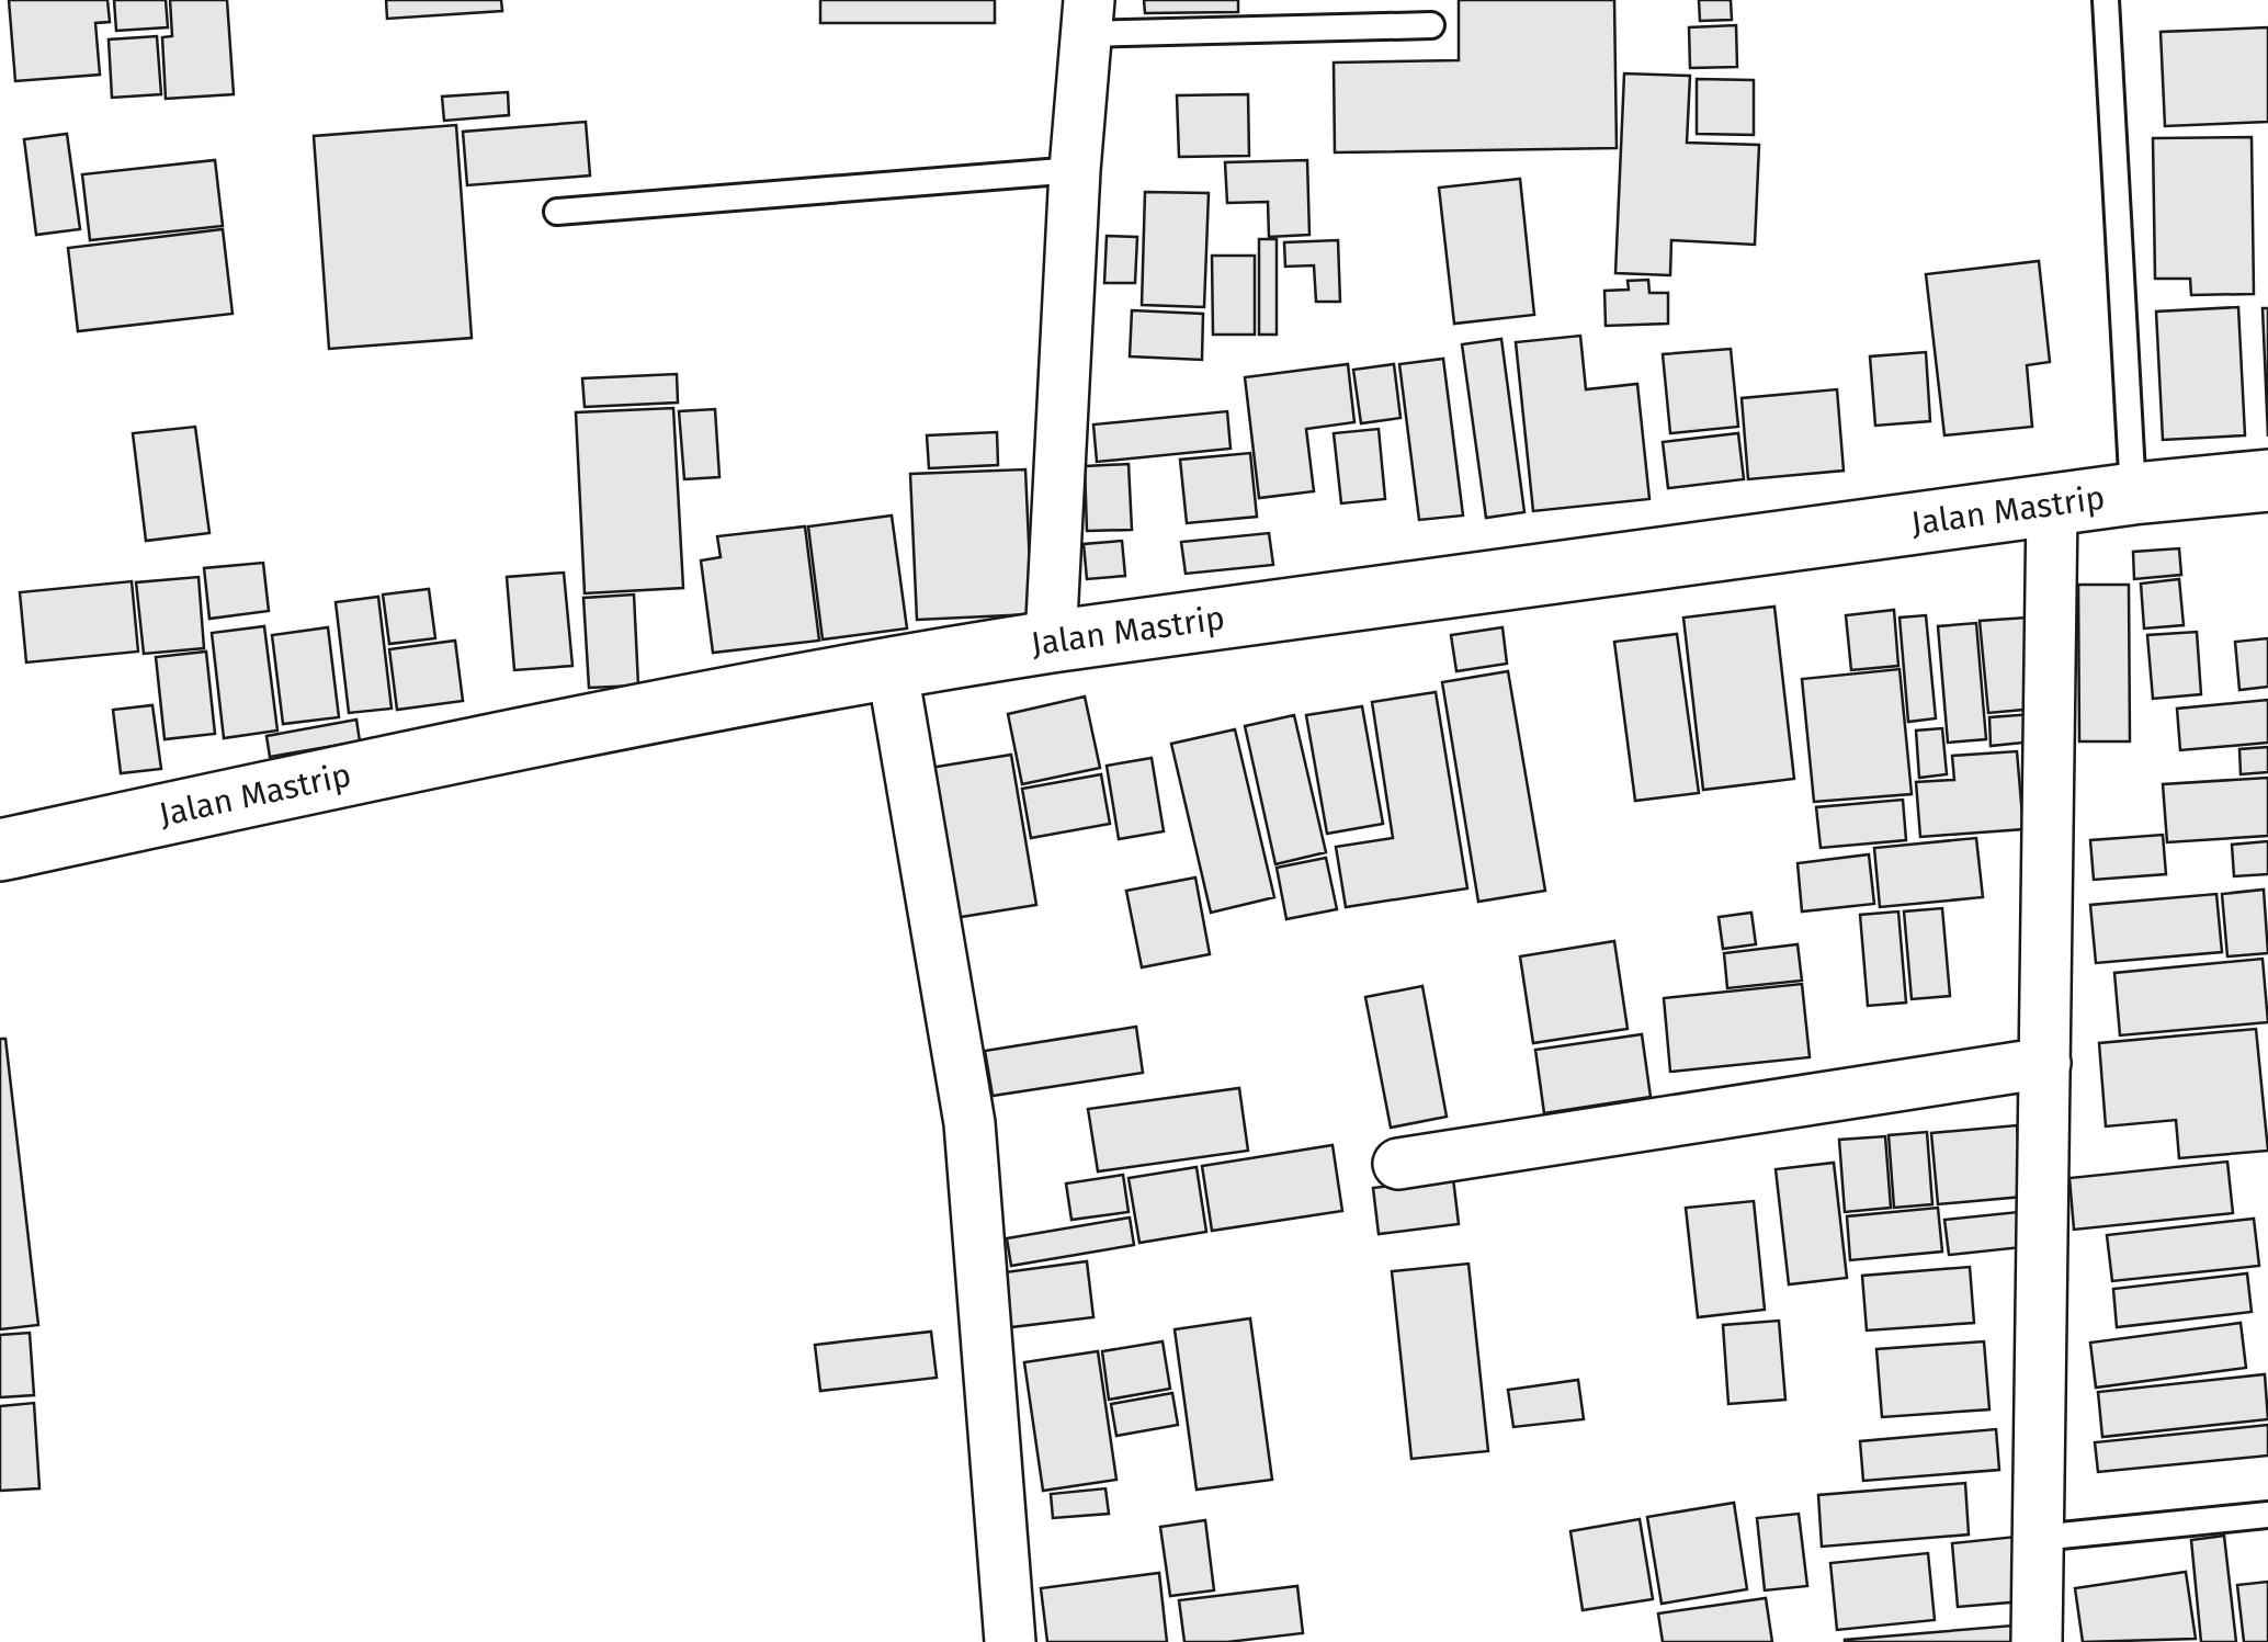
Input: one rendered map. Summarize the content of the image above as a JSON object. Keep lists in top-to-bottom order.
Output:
{
  "streets": {
    "main road": ["Jalan Mastrip"]
  }
}
